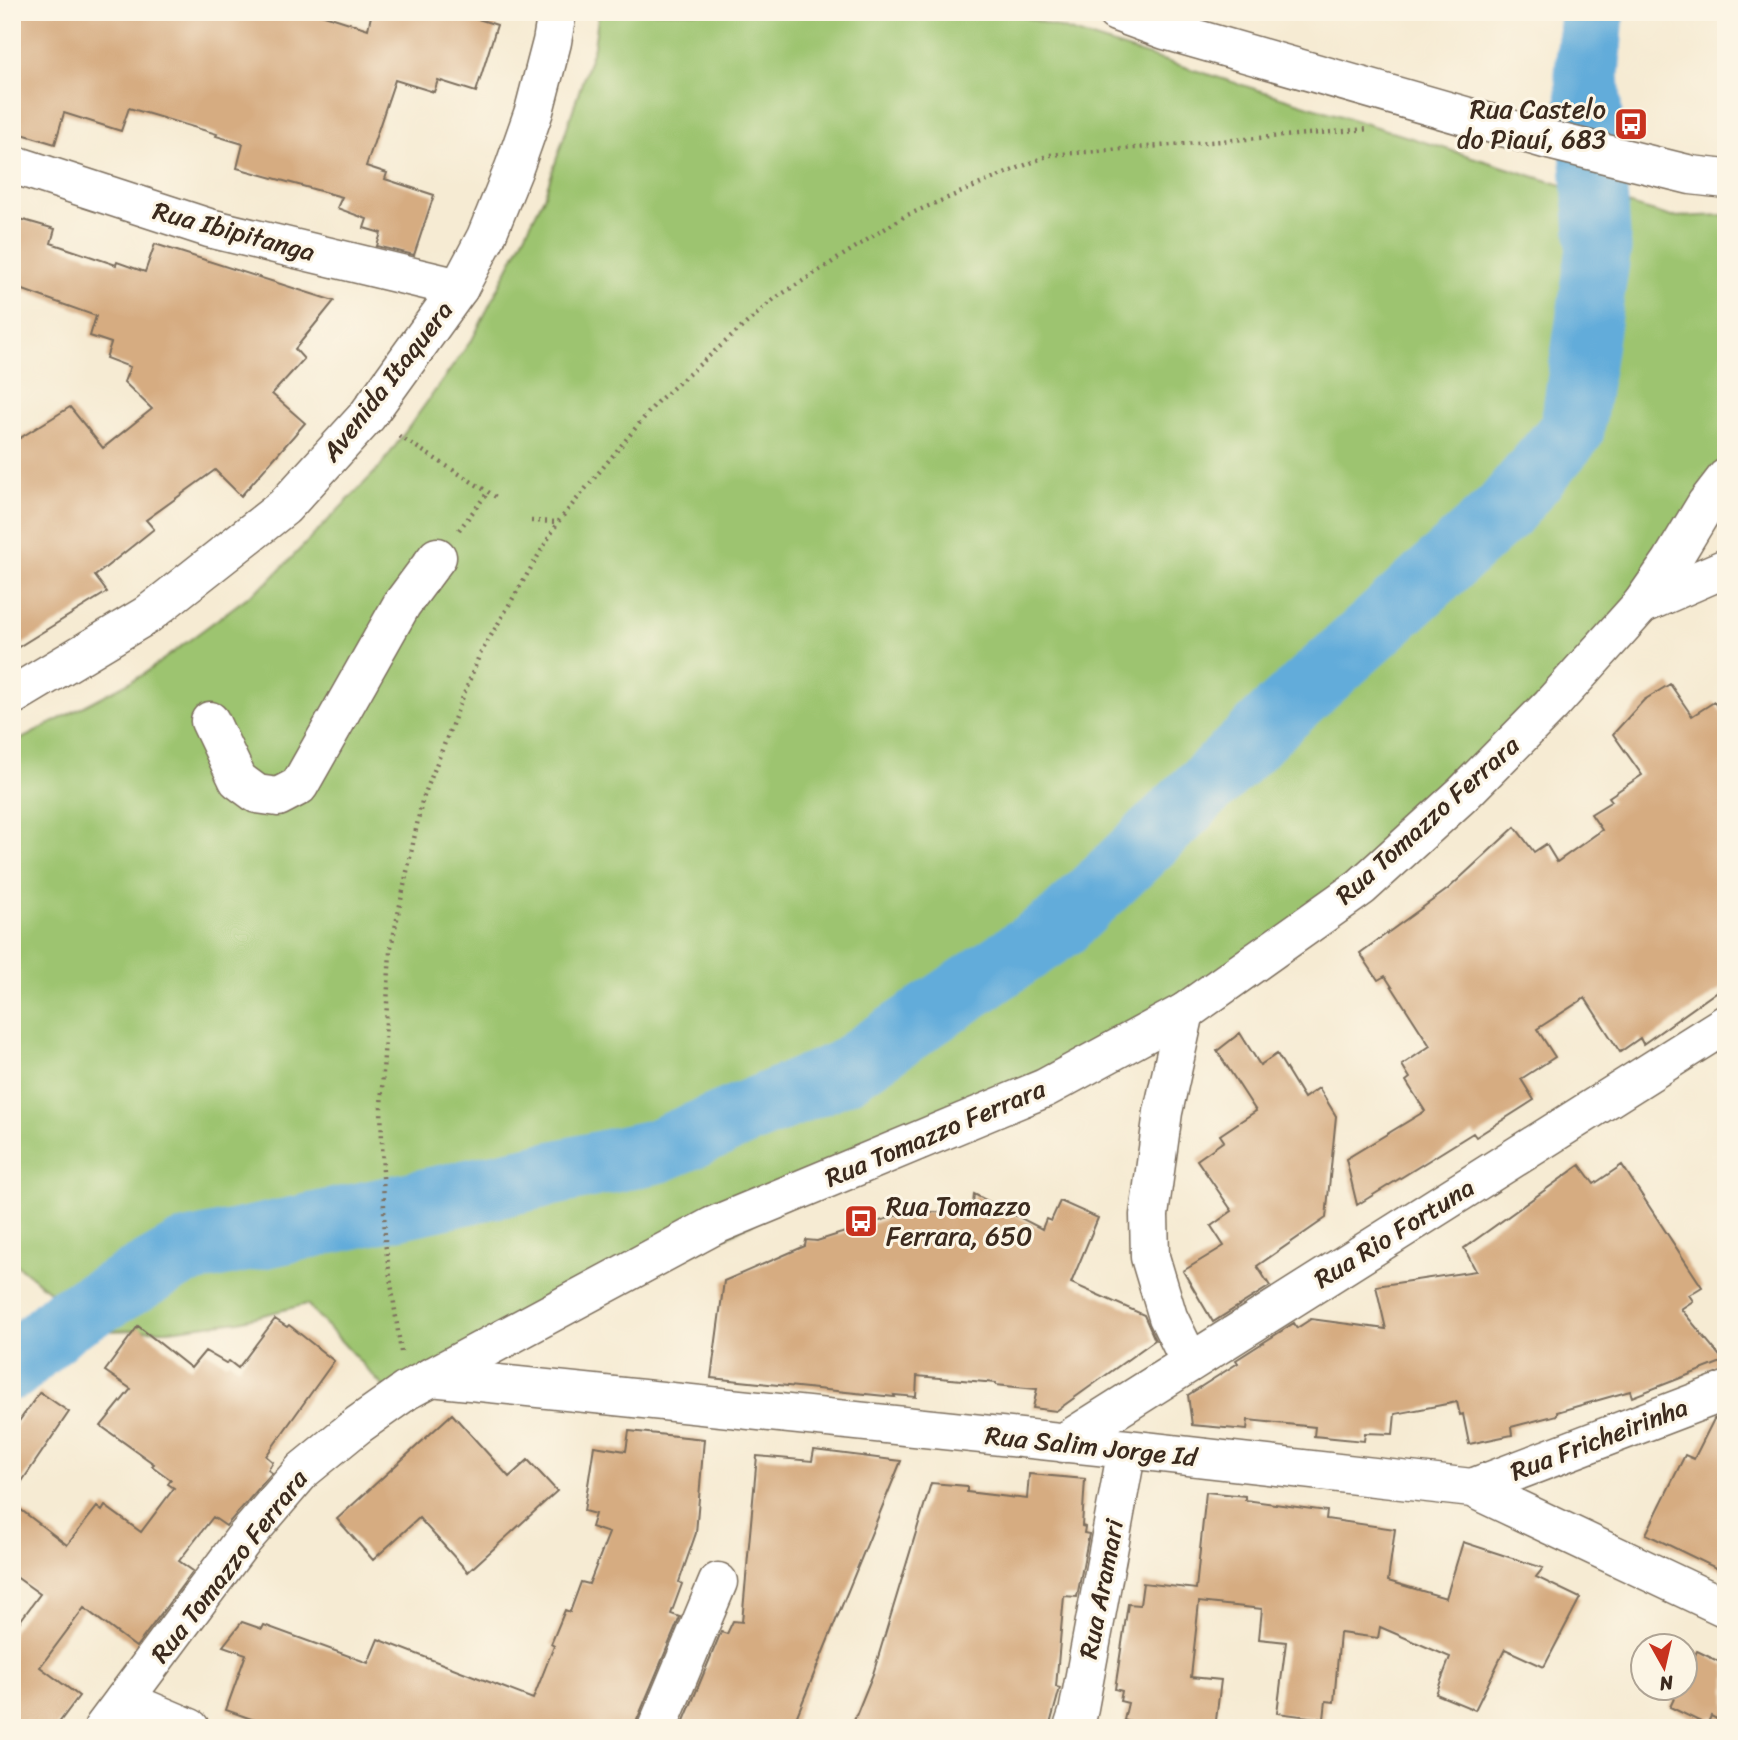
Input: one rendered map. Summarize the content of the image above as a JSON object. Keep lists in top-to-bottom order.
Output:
{
  "streets": {
    "street": [
      "Rua Ibipitanga",
      "Avenida Itaquera",
      "Rua Tomazzo Ferrara",
      "Rua Rio Fortuna",
      "Rua Fricheirinha",
      "Rua Salim Jorge Id",
      "Rua Aramari"
    ]
  },
  "crossings": [
    ["Rua Ibipitanga", "Avenida Itaquera"],
    ["Rua Tomazzo Ferrara", "Rua Salim Jorge Id"],
    ["Rua Rio Fortuna", "Rua Salim Jorge Id"],
    ["Rua Fricheirinha", "Rua Salim Jorge Id"],
    ["Rua Salim Jorge Id", "Rua Aramari"]
  ],
  "places": {
    "bus stop": ["Rua Castelo do Piauí, 683", "Rua Tomazzo Ferrara, 650"]
  },
  "north": "bottom"
}
